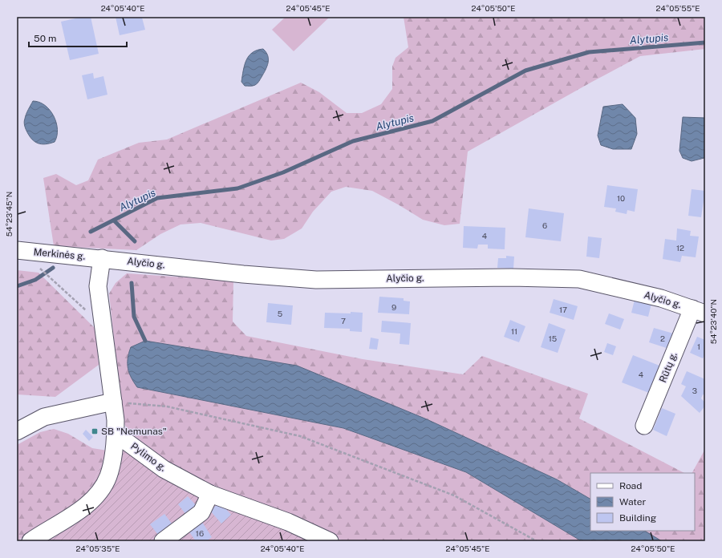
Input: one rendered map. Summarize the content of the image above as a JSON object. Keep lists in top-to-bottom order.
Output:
{
  "streets": {
    "street": [
      "Merkinės g.",
      "Alyčio g.",
      "Rūtų g.",
      "Pylimo g."
    ]
  },
  "crossings": [
    ["Merkinės g.", "Alyčio g."],
    ["Alyčio g.", "Rūtų g."]
  ],
  "water": ["Alytupis"],
  "places": {
    "transit": ["SB \"Nemunas\""]
  },
  "house_numbers": [
    "10",
    "6",
    "4",
    "12",
    "9",
    "17",
    "5",
    "7",
    "11",
    "15",
    "2",
    "1",
    "4",
    "3",
    "16"
  ],
  "legend": ["Road", "Water", "Building"],
  "scale_bar": "50 m",
  "coordinates": [
    "24°05'40\"E",
    "24°05'45\"E",
    "24°05'50\"E",
    "24°05'55\"E",
    "54°23'45\"N",
    "54°23'40\"N",
    "24°05'35\"E"
  ]
}
